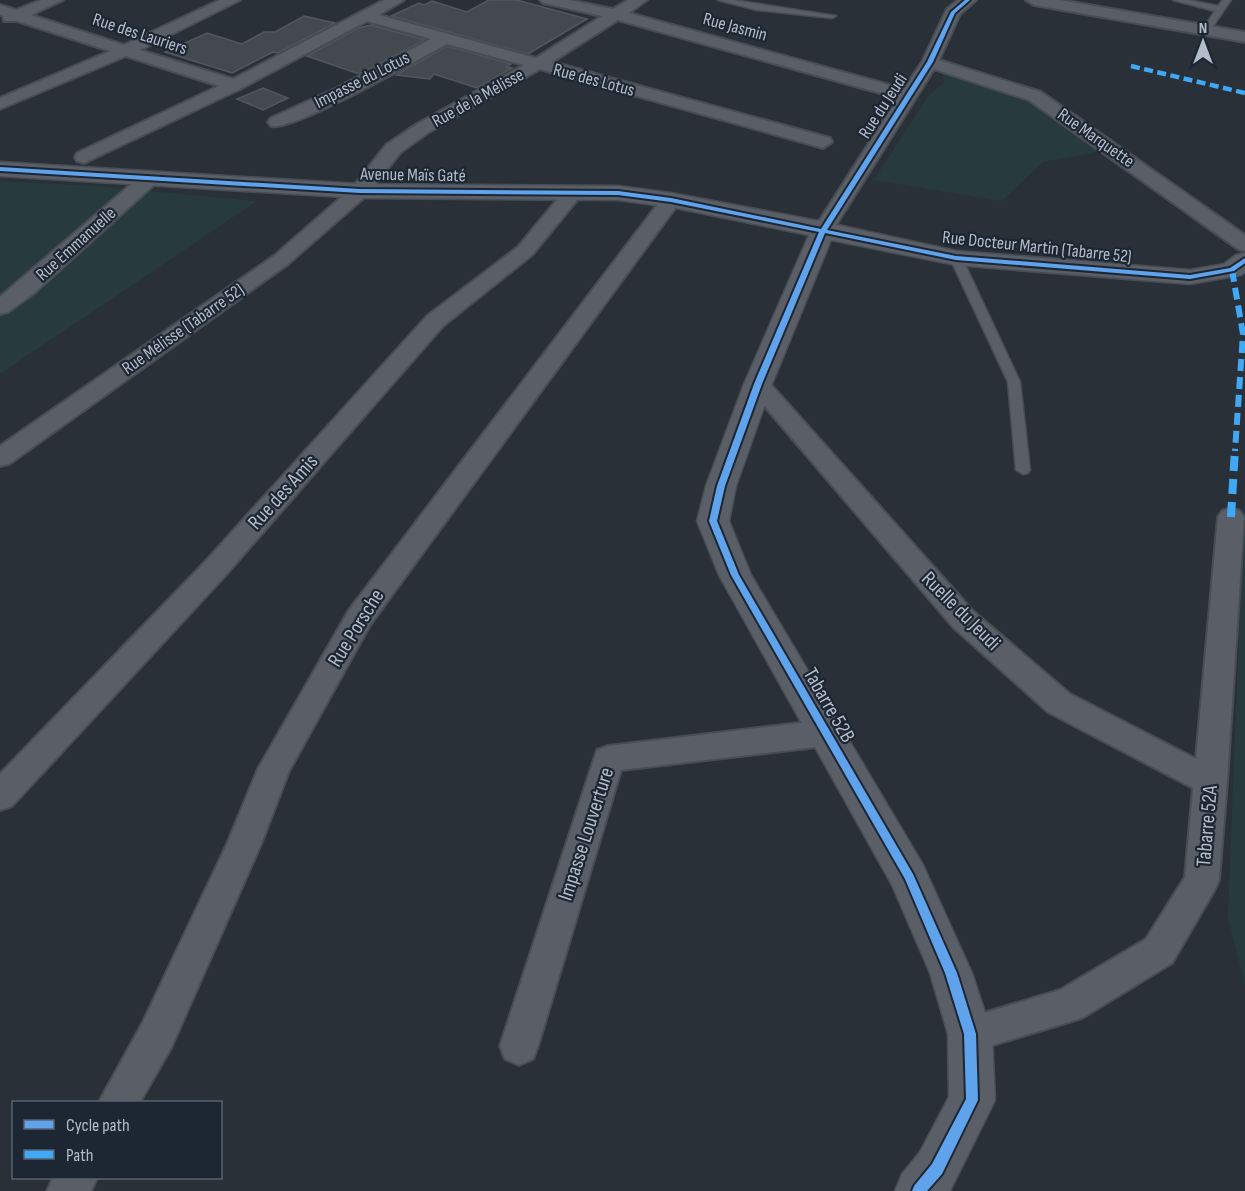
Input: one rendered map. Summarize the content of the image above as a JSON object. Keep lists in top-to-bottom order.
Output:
{
  "streets": {
    "street": [
      "Rue Jasmin",
      "Rue des Lauriers",
      "Impasse du Lotus",
      "Rue des Lotus",
      "Rue de la Mélisse",
      "Rue du Jeudi",
      "Rue Marquette",
      "Avenue Maïs Gaté",
      "Rue Emmanuelle",
      "Rue Docteur Martin (Tabarre 52)",
      "Rue Mélisse (Tabarre 52)",
      "Rue des Amis",
      "Ruelle du Jeudi",
      "Rue Porsche",
      "Tabarre 52B",
      "Tabarre 52A",
      "Impasse Louverture"
    ]
  },
  "crossings": [
    ["Rue Jasmin", "Rue de la Mélisse"],
    ["Rue Jasmin", "Rue du Jeudi"],
    ["Impasse du Lotus", "Rue des Lotus"],
    ["Rue des Lotus", "Rue de la Mélisse"],
    ["Rue de la Mélisse", "Avenue Maïs Gaté"],
    ["Rue de la Mélisse", "Rue Mélisse (Tabarre 52)"],
    ["Rue du Jeudi", "Rue Marquette"],
    ["Rue du Jeudi", "Avenue Maïs Gaté"],
    ["Rue du Jeudi", "Rue Docteur Martin (Tabarre 52)"],
    ["Rue du Jeudi", "Tabarre 52B"],
    ["Avenue Maïs Gaté", "Rue Emmanuelle"],
    ["Avenue Maïs Gaté", "Rue Docteur Martin (Tabarre 52)"],
    ["Avenue Maïs Gaté", "Rue Mélisse (Tabarre 52)"],
    ["Avenue Maïs Gaté", "Rue des Amis"],
    ["Avenue Maïs Gaté", "Rue Porsche"],
    ["Avenue Maïs Gaté", "Tabarre 52B"],
    ["Rue Docteur Martin (Tabarre 52)", "Tabarre 52B"],
    ["Ruelle du Jeudi", "Tabarre 52B"],
    ["Ruelle du Jeudi", "Tabarre 52A"],
    ["Tabarre 52B", "Tabarre 52A"],
    ["Tabarre 52B", "Impasse Louverture"]
  ],
  "legend": ["Cycle path", "Path"],
  "north": "top"
}
